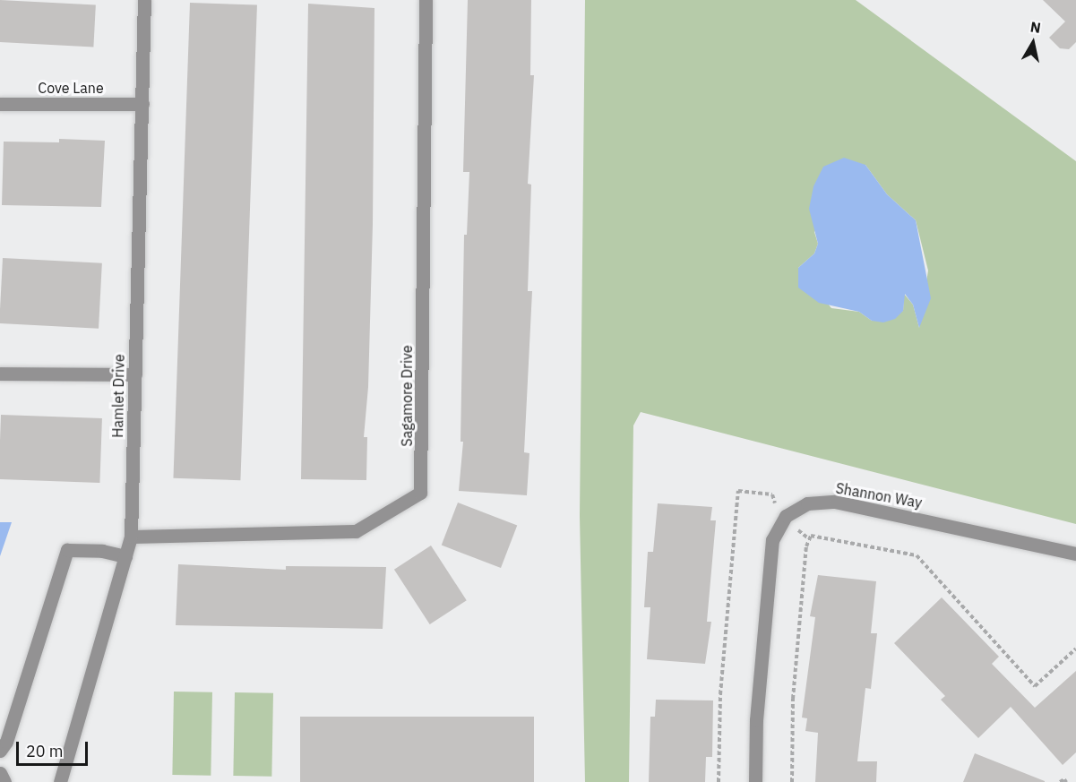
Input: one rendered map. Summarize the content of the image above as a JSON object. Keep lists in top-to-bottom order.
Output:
{
  "streets": {
    "street": [
      "Cove Lane",
      "Hamlet Drive",
      "Sagamore Drive",
      "Shannon Way"
    ]
  },
  "crossings": [
    ["Cove Lane", "Hamlet Drive"],
    ["Hamlet Drive", "Sagamore Drive"]
  ],
  "scale_bar": "20 m",
  "north": "top"
}
